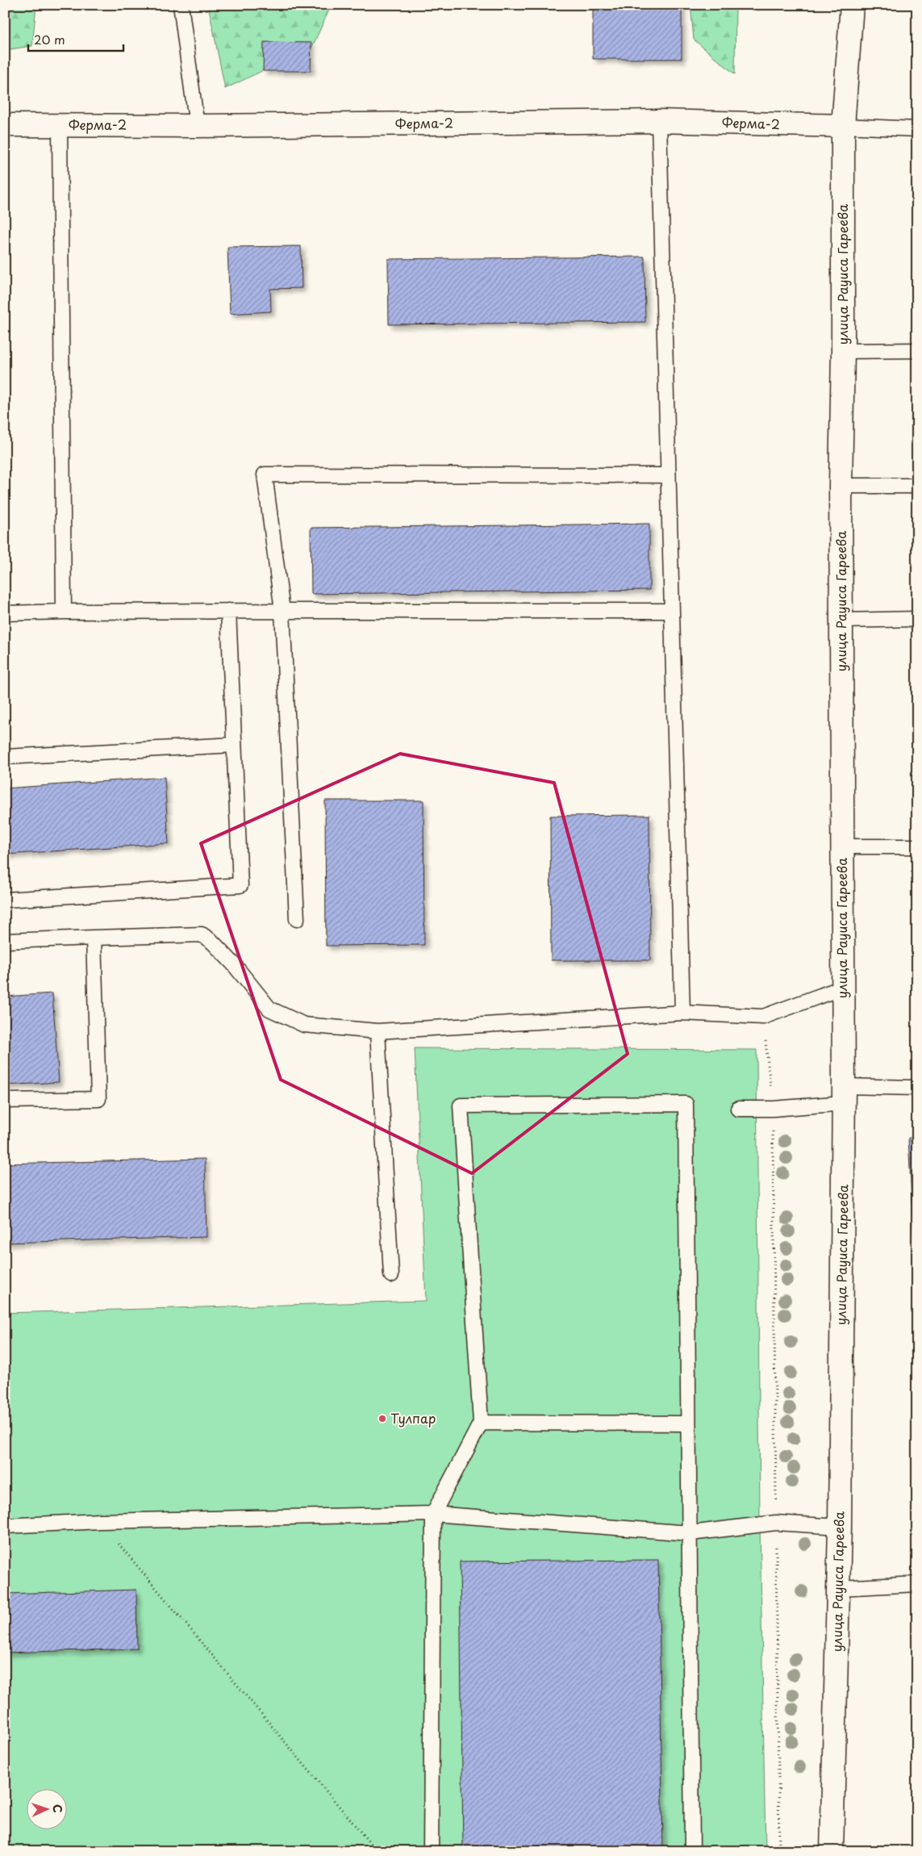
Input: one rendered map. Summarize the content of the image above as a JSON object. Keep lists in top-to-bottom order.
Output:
{
  "streets": {
    "street": ["Ферма-2", "улица Рауиса Гареева"]
  },
  "crossings": [
    ["Ферма-2", "улица Рауиса Гареева"]
  ],
  "places": ["Тулпар"],
  "scale_bar": "20 m",
  "north": "right"
}
